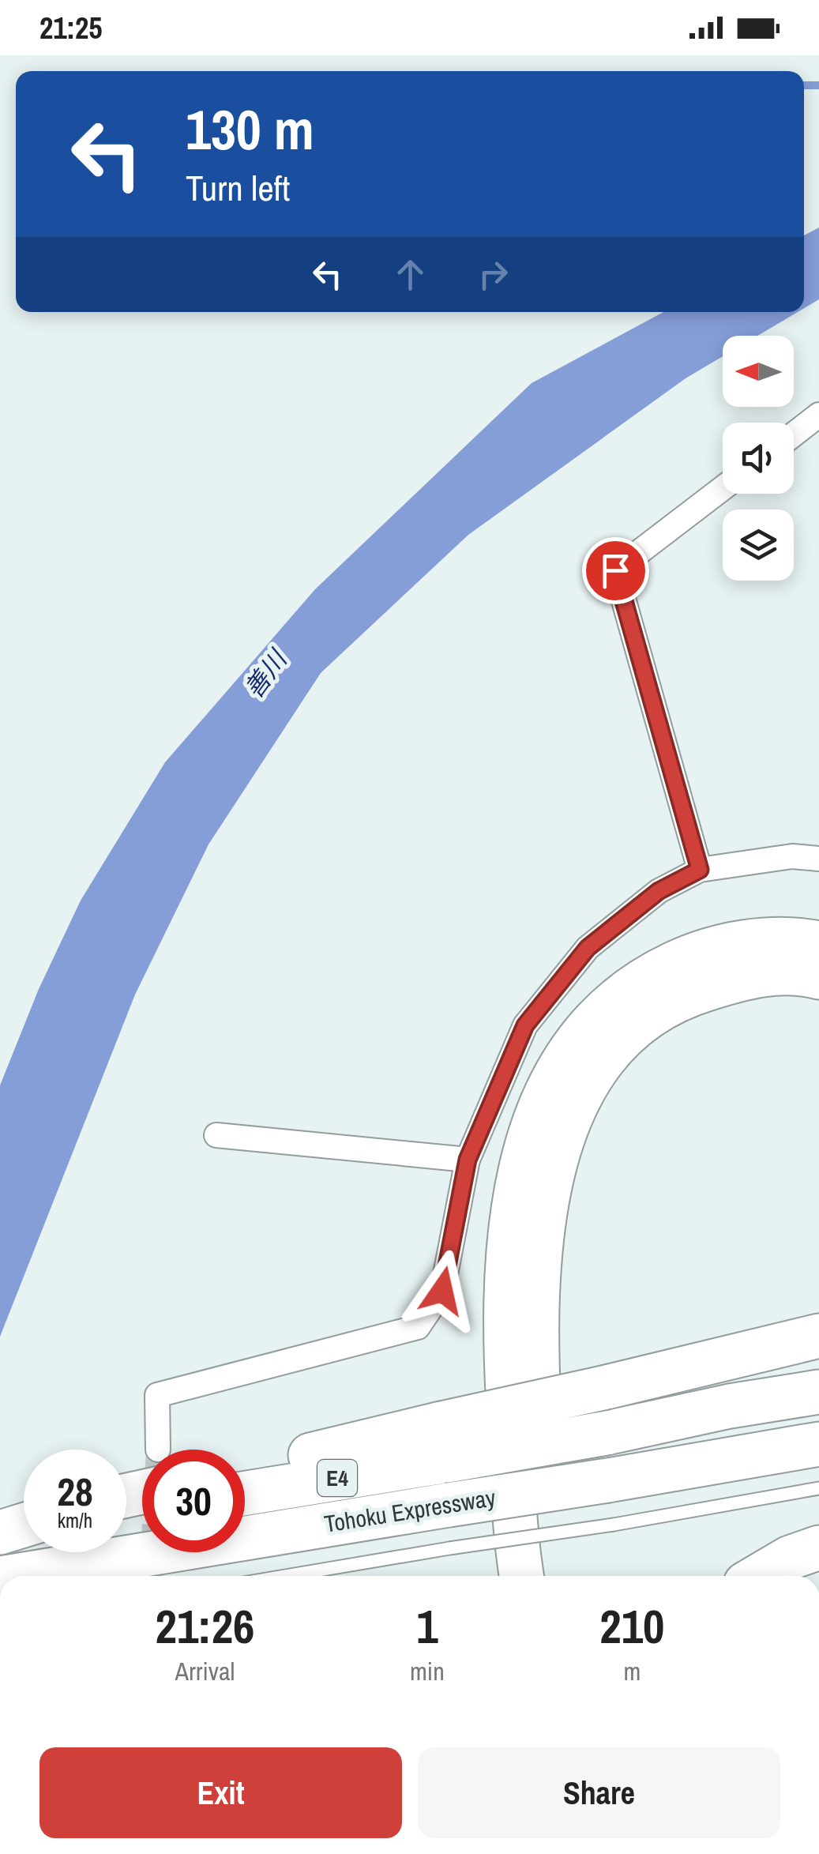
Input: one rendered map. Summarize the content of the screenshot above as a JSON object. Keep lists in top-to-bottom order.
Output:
{
  "streets": {
    "highway": ["E4", "Tohoku Expressway"]
  },
  "water": ["善川"],
  "north": "left",
  "page": {
    "status": "21:25",
    "turn": ["130 m", "Turn left"],
    "speed": "28 km/h",
    "limit": "30",
    "eta": [
      "21:26",
      "Arrival",
      "1",
      "min",
      "210",
      "m"
    ],
    "buttons": ["Exit", "Share"]
  }
}
